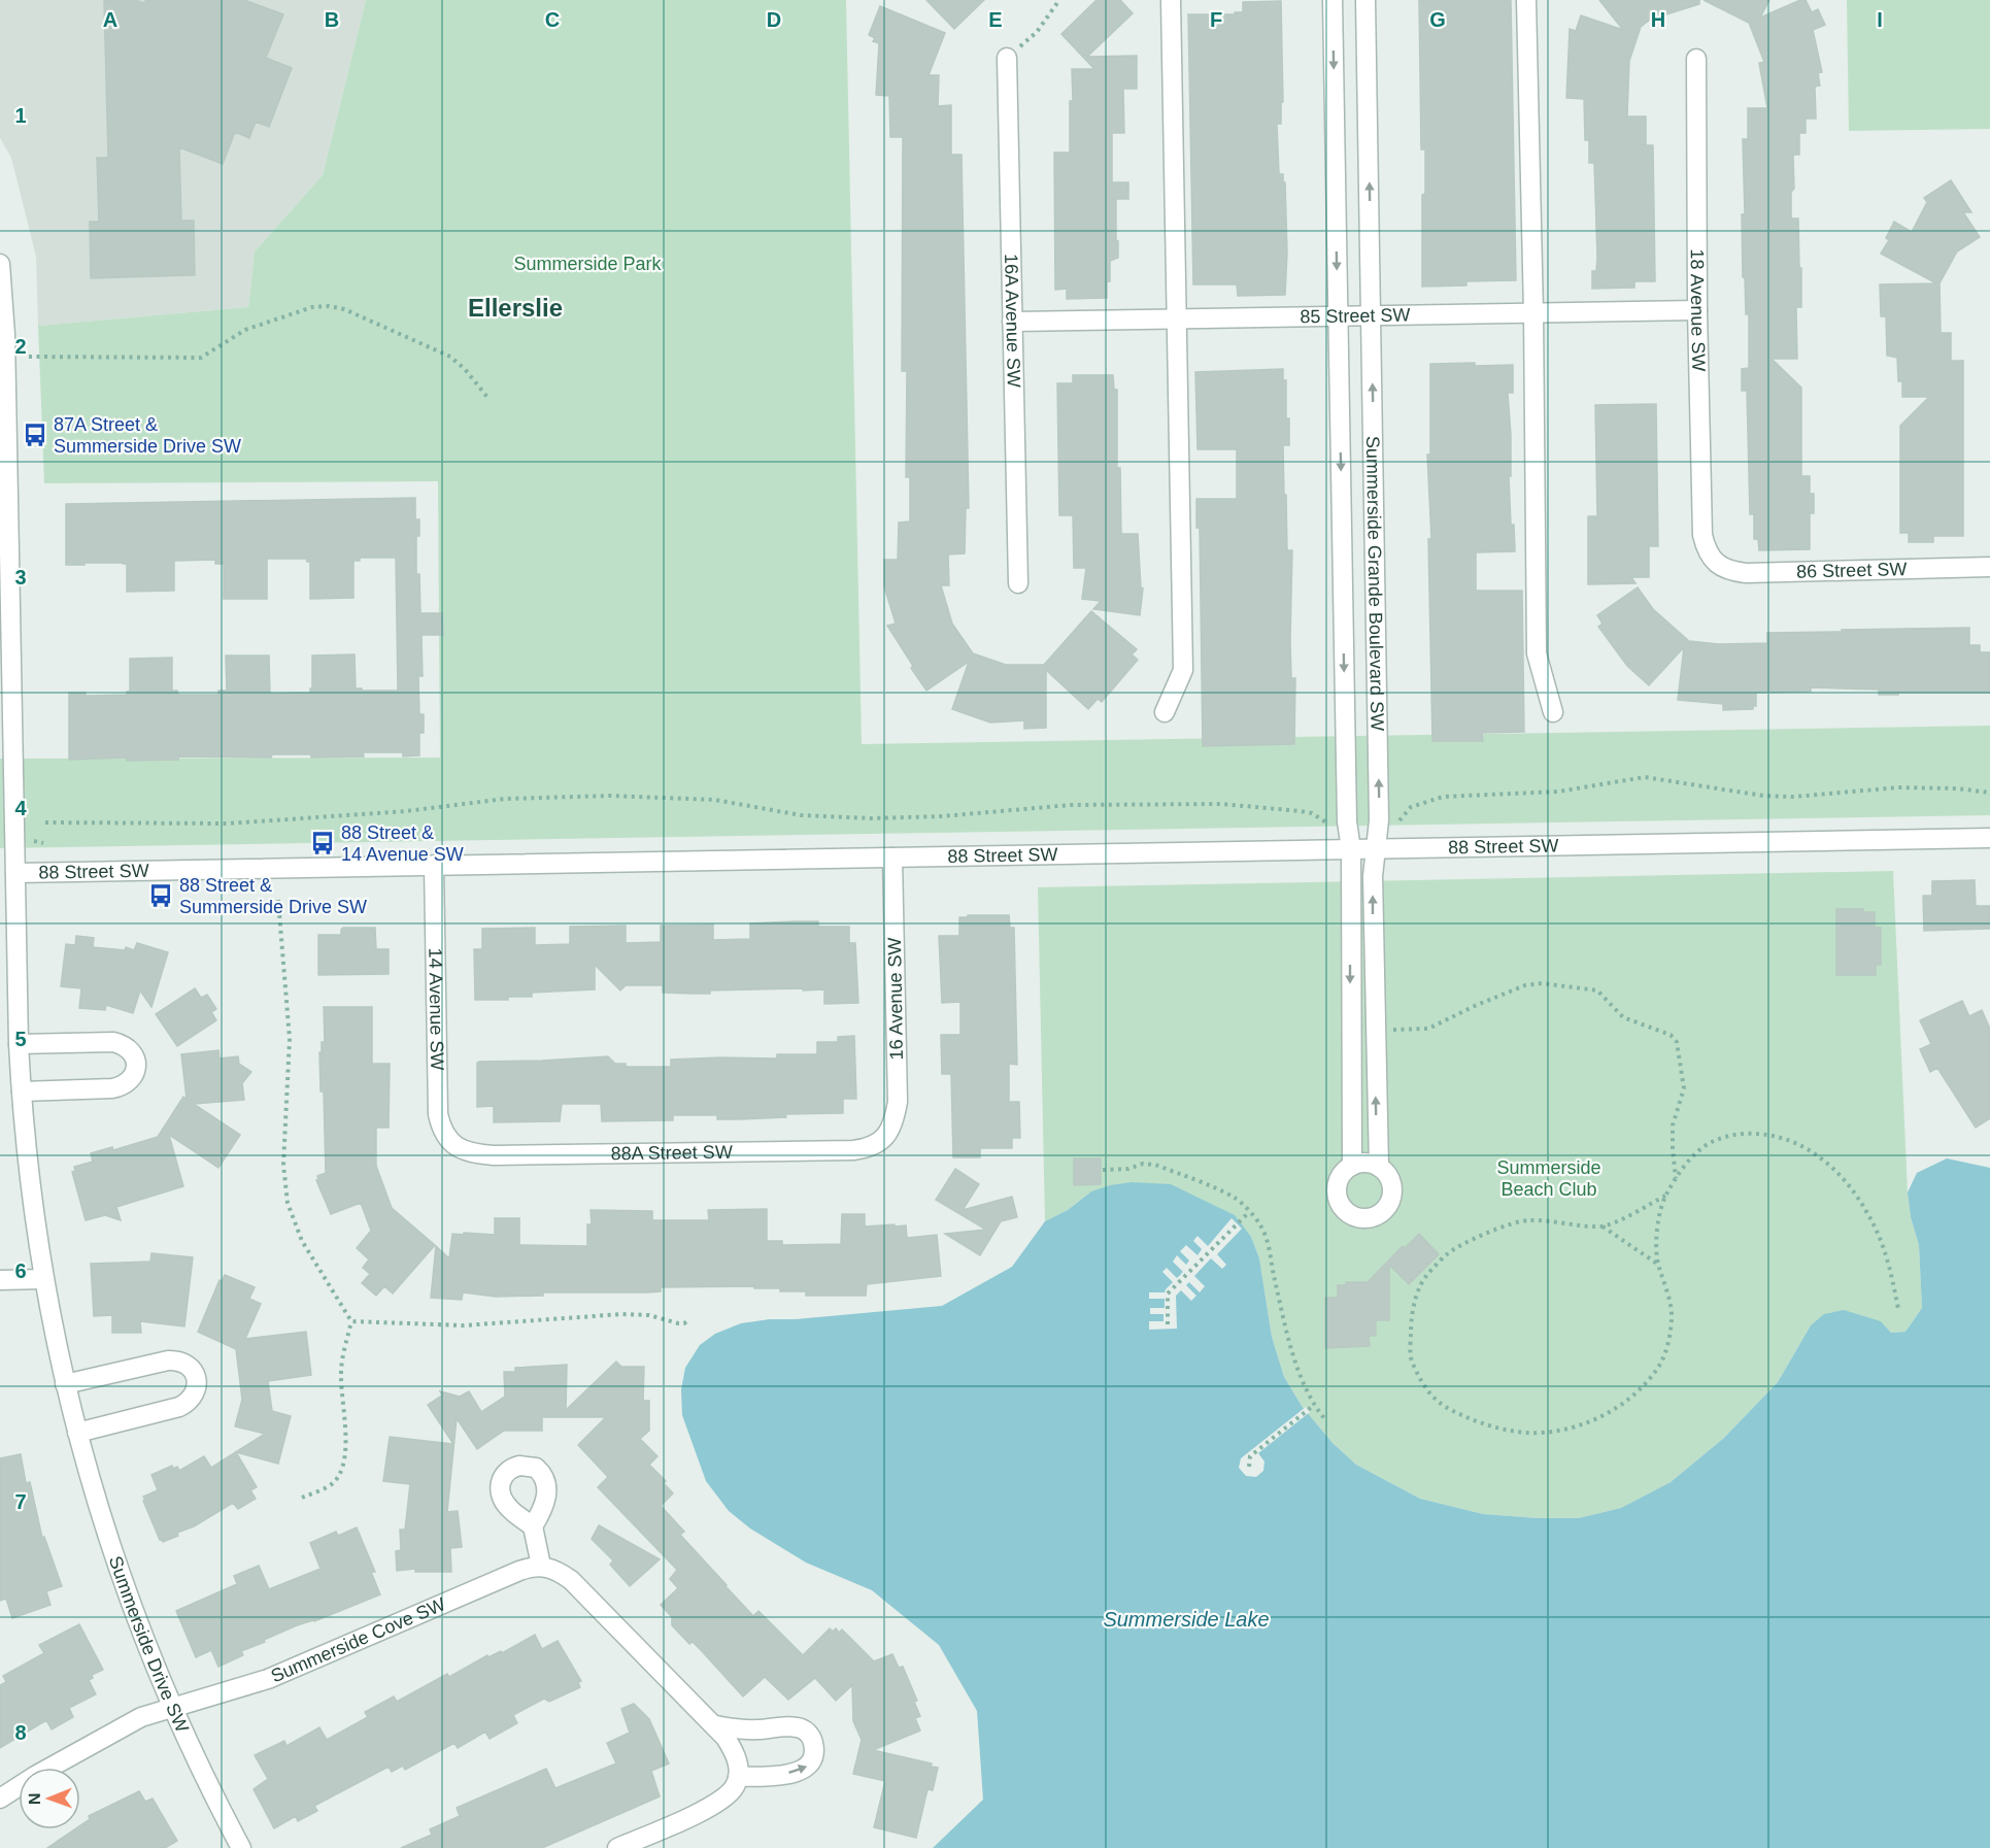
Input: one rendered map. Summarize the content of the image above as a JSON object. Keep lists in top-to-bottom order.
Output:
{
  "streets": {
    "street": [
      "18 Avenue SW",
      "85 Street SW",
      "16A Avenue SW",
      "86 Street SW",
      "Summerside Grande Boulevard SW",
      "88 Street SW",
      "16 Avenue SW",
      "14 Avenue SW",
      "88A Street SW",
      "Summerside Cove SW",
      "Summerside Drive SW"
    ]
  },
  "crossings": [
    ["18 Avenue SW", "85 Street SW"],
    ["18 Avenue SW", "86 Street SW"],
    ["85 Street SW", "16A Avenue SW"],
    ["85 Street SW", "Summerside Grande Boulevard SW"],
    ["Summerside Grande Boulevard SW", "88 Street SW"],
    ["88 Street SW", "16 Avenue SW"],
    ["88 Street SW", "14 Avenue SW"],
    ["88 Street SW", "Summerside Drive SW"],
    ["16 Avenue SW", "88A Street SW"],
    ["14 Avenue SW", "88A Street SW"],
    ["Summerside Cove SW", "Summerside Drive SW"]
  ],
  "districts": ["Ellerslie"],
  "water": ["Summerside Lake"],
  "parks": ["Summerside Park", "Summerside Beach Club"],
  "places": {
    "bus stop": ["87A Street & Summerside Drive SW", "88 Street & 14 Avenue SW", "88 Street & Summerside Drive SW"]
  },
  "north": "left",
  "grid": {
    "columns": [
      "A",
      "B",
      "C",
      "D",
      "E",
      "F",
      "G",
      "H",
      "I"
    ],
    "rows": [
      "1",
      "2",
      "3",
      "4",
      "5",
      "6",
      "7",
      "8"
    ]
  }
}
